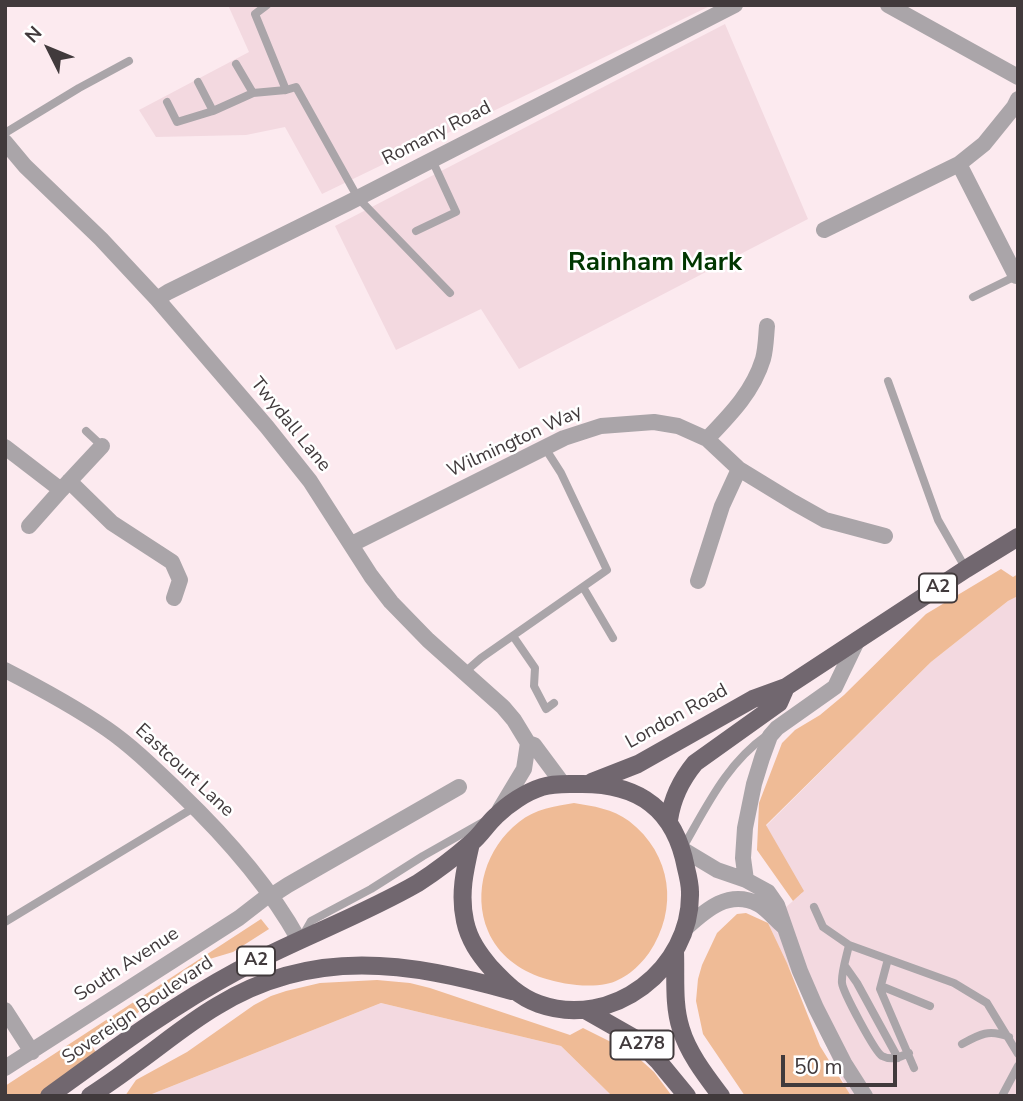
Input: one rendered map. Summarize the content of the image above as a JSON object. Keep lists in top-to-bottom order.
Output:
{
  "streets": {
    "main road": [
      "A2",
      "London Road",
      "Sovereign Boulevard",
      "A278"
    ],
    "street": [
      "Romany Road",
      "Twydall Lane",
      "Wilmington Way",
      "Eastcourt Lane",
      "South Avenue"
    ]
  },
  "crossings": [
    ["Romany Road", "Twydall Lane"],
    ["Twydall Lane", "Wilmington Way"],
    ["Twydall Lane", "London Road"],
    ["Twydall Lane", "Sovereign Boulevard"],
    ["Twydall Lane", "A278"],
    ["London Road", "Sovereign Boulevard"],
    ["London Road", "A278"],
    ["Eastcourt Lane", "South Avenue"],
    ["Eastcourt Lane", "Sovereign Boulevard"],
    ["Sovereign Boulevard", "A278"]
  ],
  "districts": ["Rainham Mark"],
  "scale_bar": "50 m",
  "north": "top left"
}
